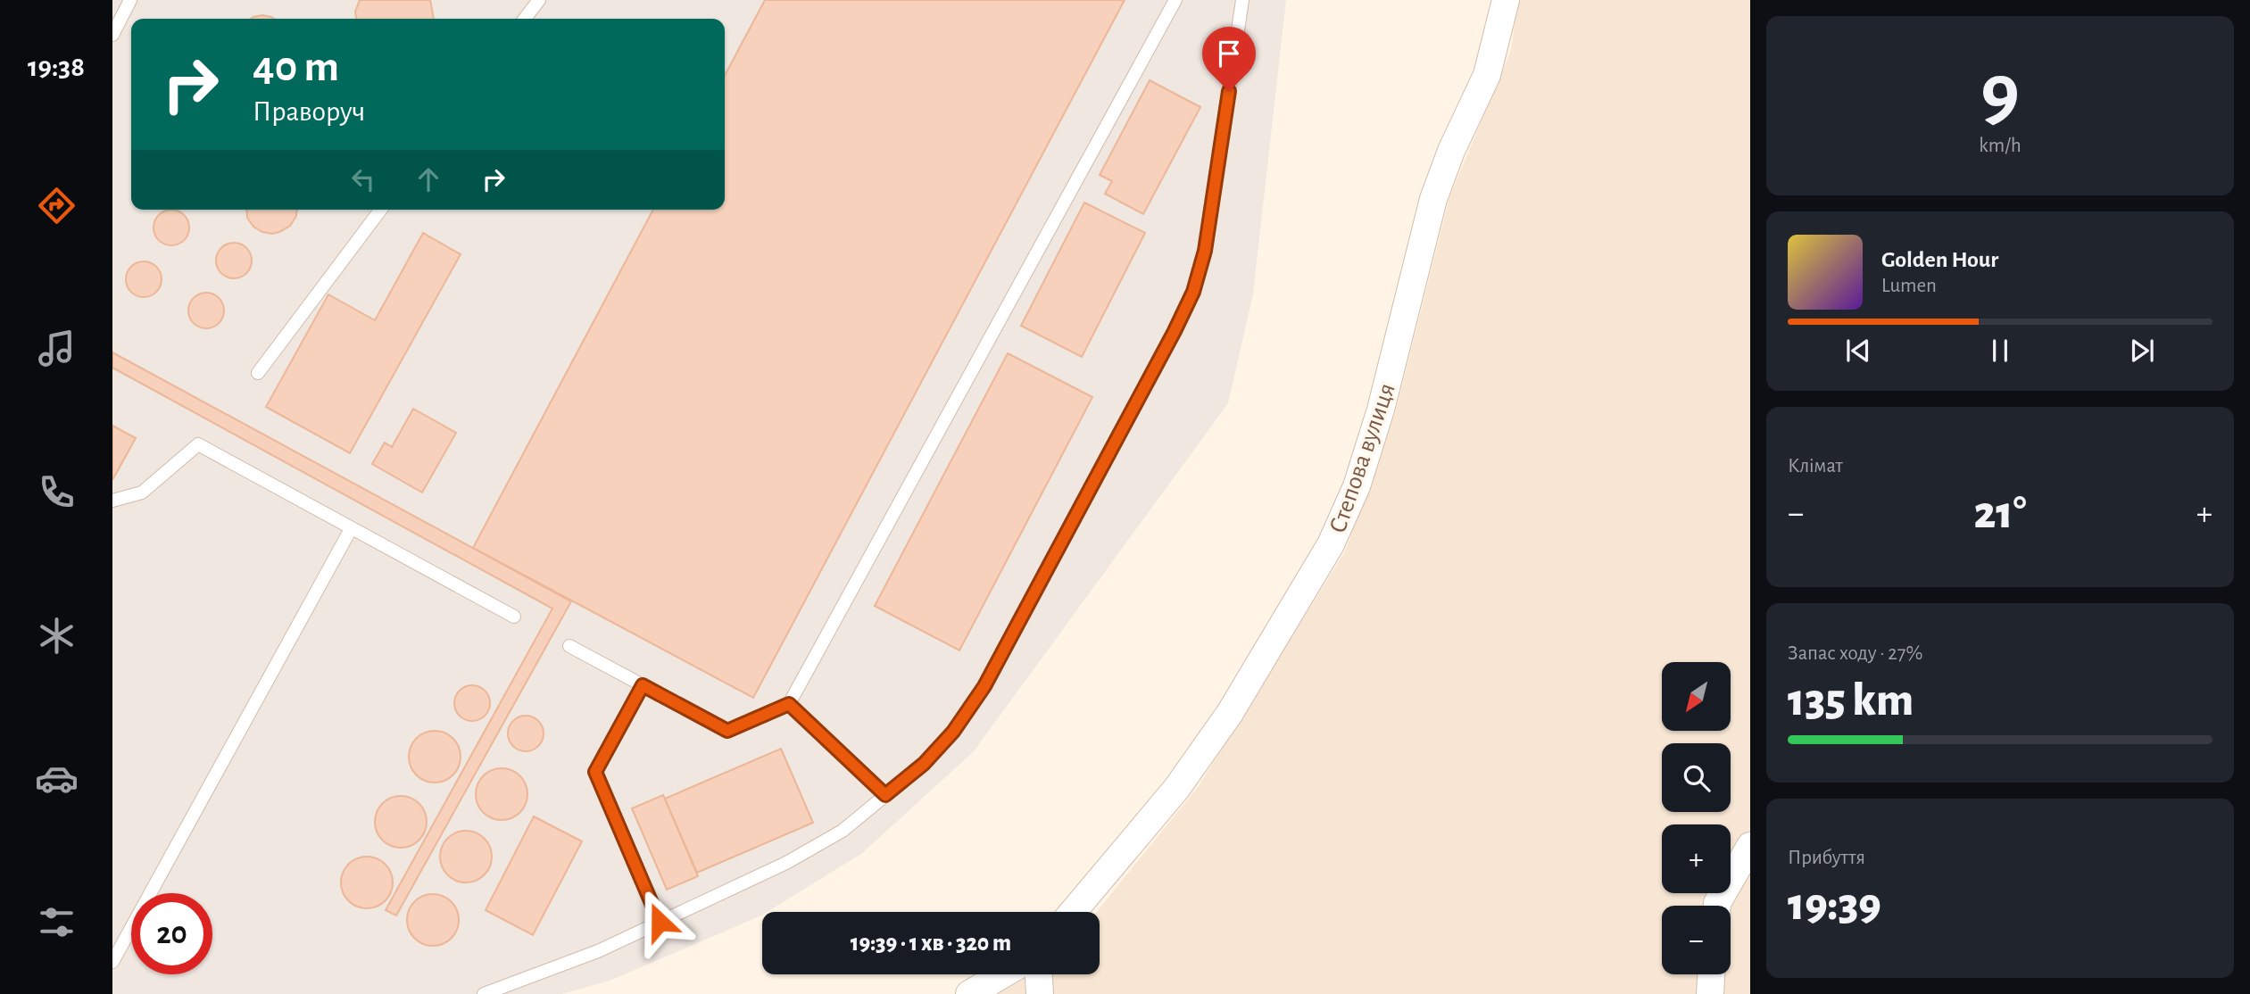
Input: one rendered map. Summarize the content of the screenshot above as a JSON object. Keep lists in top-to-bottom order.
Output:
{
  "streets": {
    "street": ["Степова вулиця"]
  },
  "north": "bottom left",
  "page": {
    "tabs": "19:38",
    "tile": [
      ["9", "km/h"],
      "Клімат",
      ["Запас ходу · 27%", "135 km"],
      ["Прибуття", "19:39"]
    ],
    "turn": ["40 m", "Праворуч"],
    "song": ["Golden Hour", "Lumen"],
    "heat": ["−", "21°", "+"],
    "map_buttons": ["+", "−"],
    "limit": "20",
    "trip": "19:39 · 1 хв · 320 m"
  }
}
